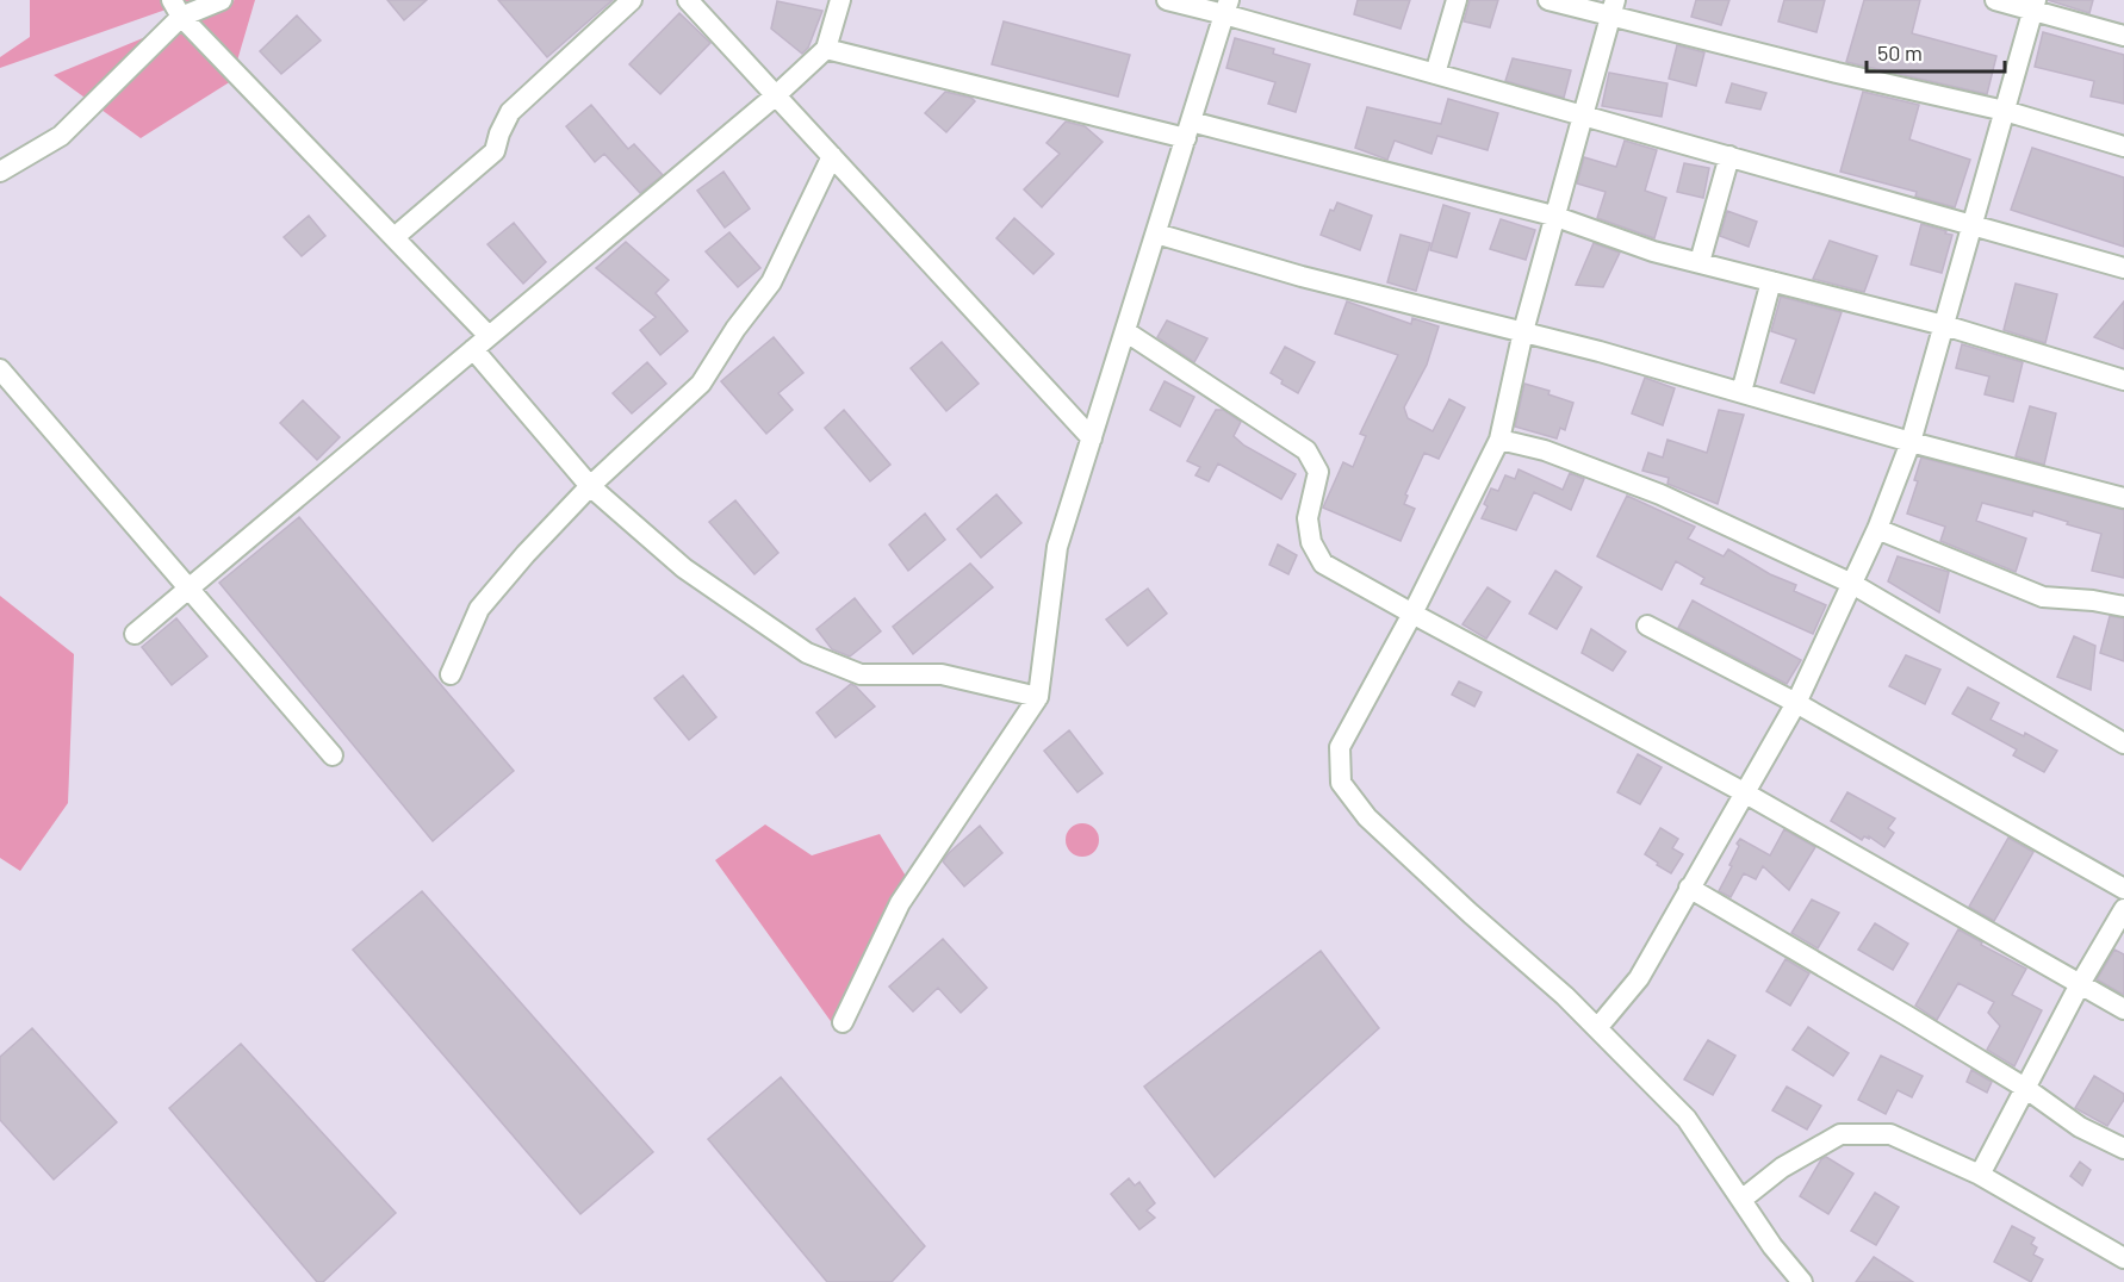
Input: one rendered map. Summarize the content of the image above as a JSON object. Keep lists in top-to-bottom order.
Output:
{
  "scale_bar": "50 m"
}
